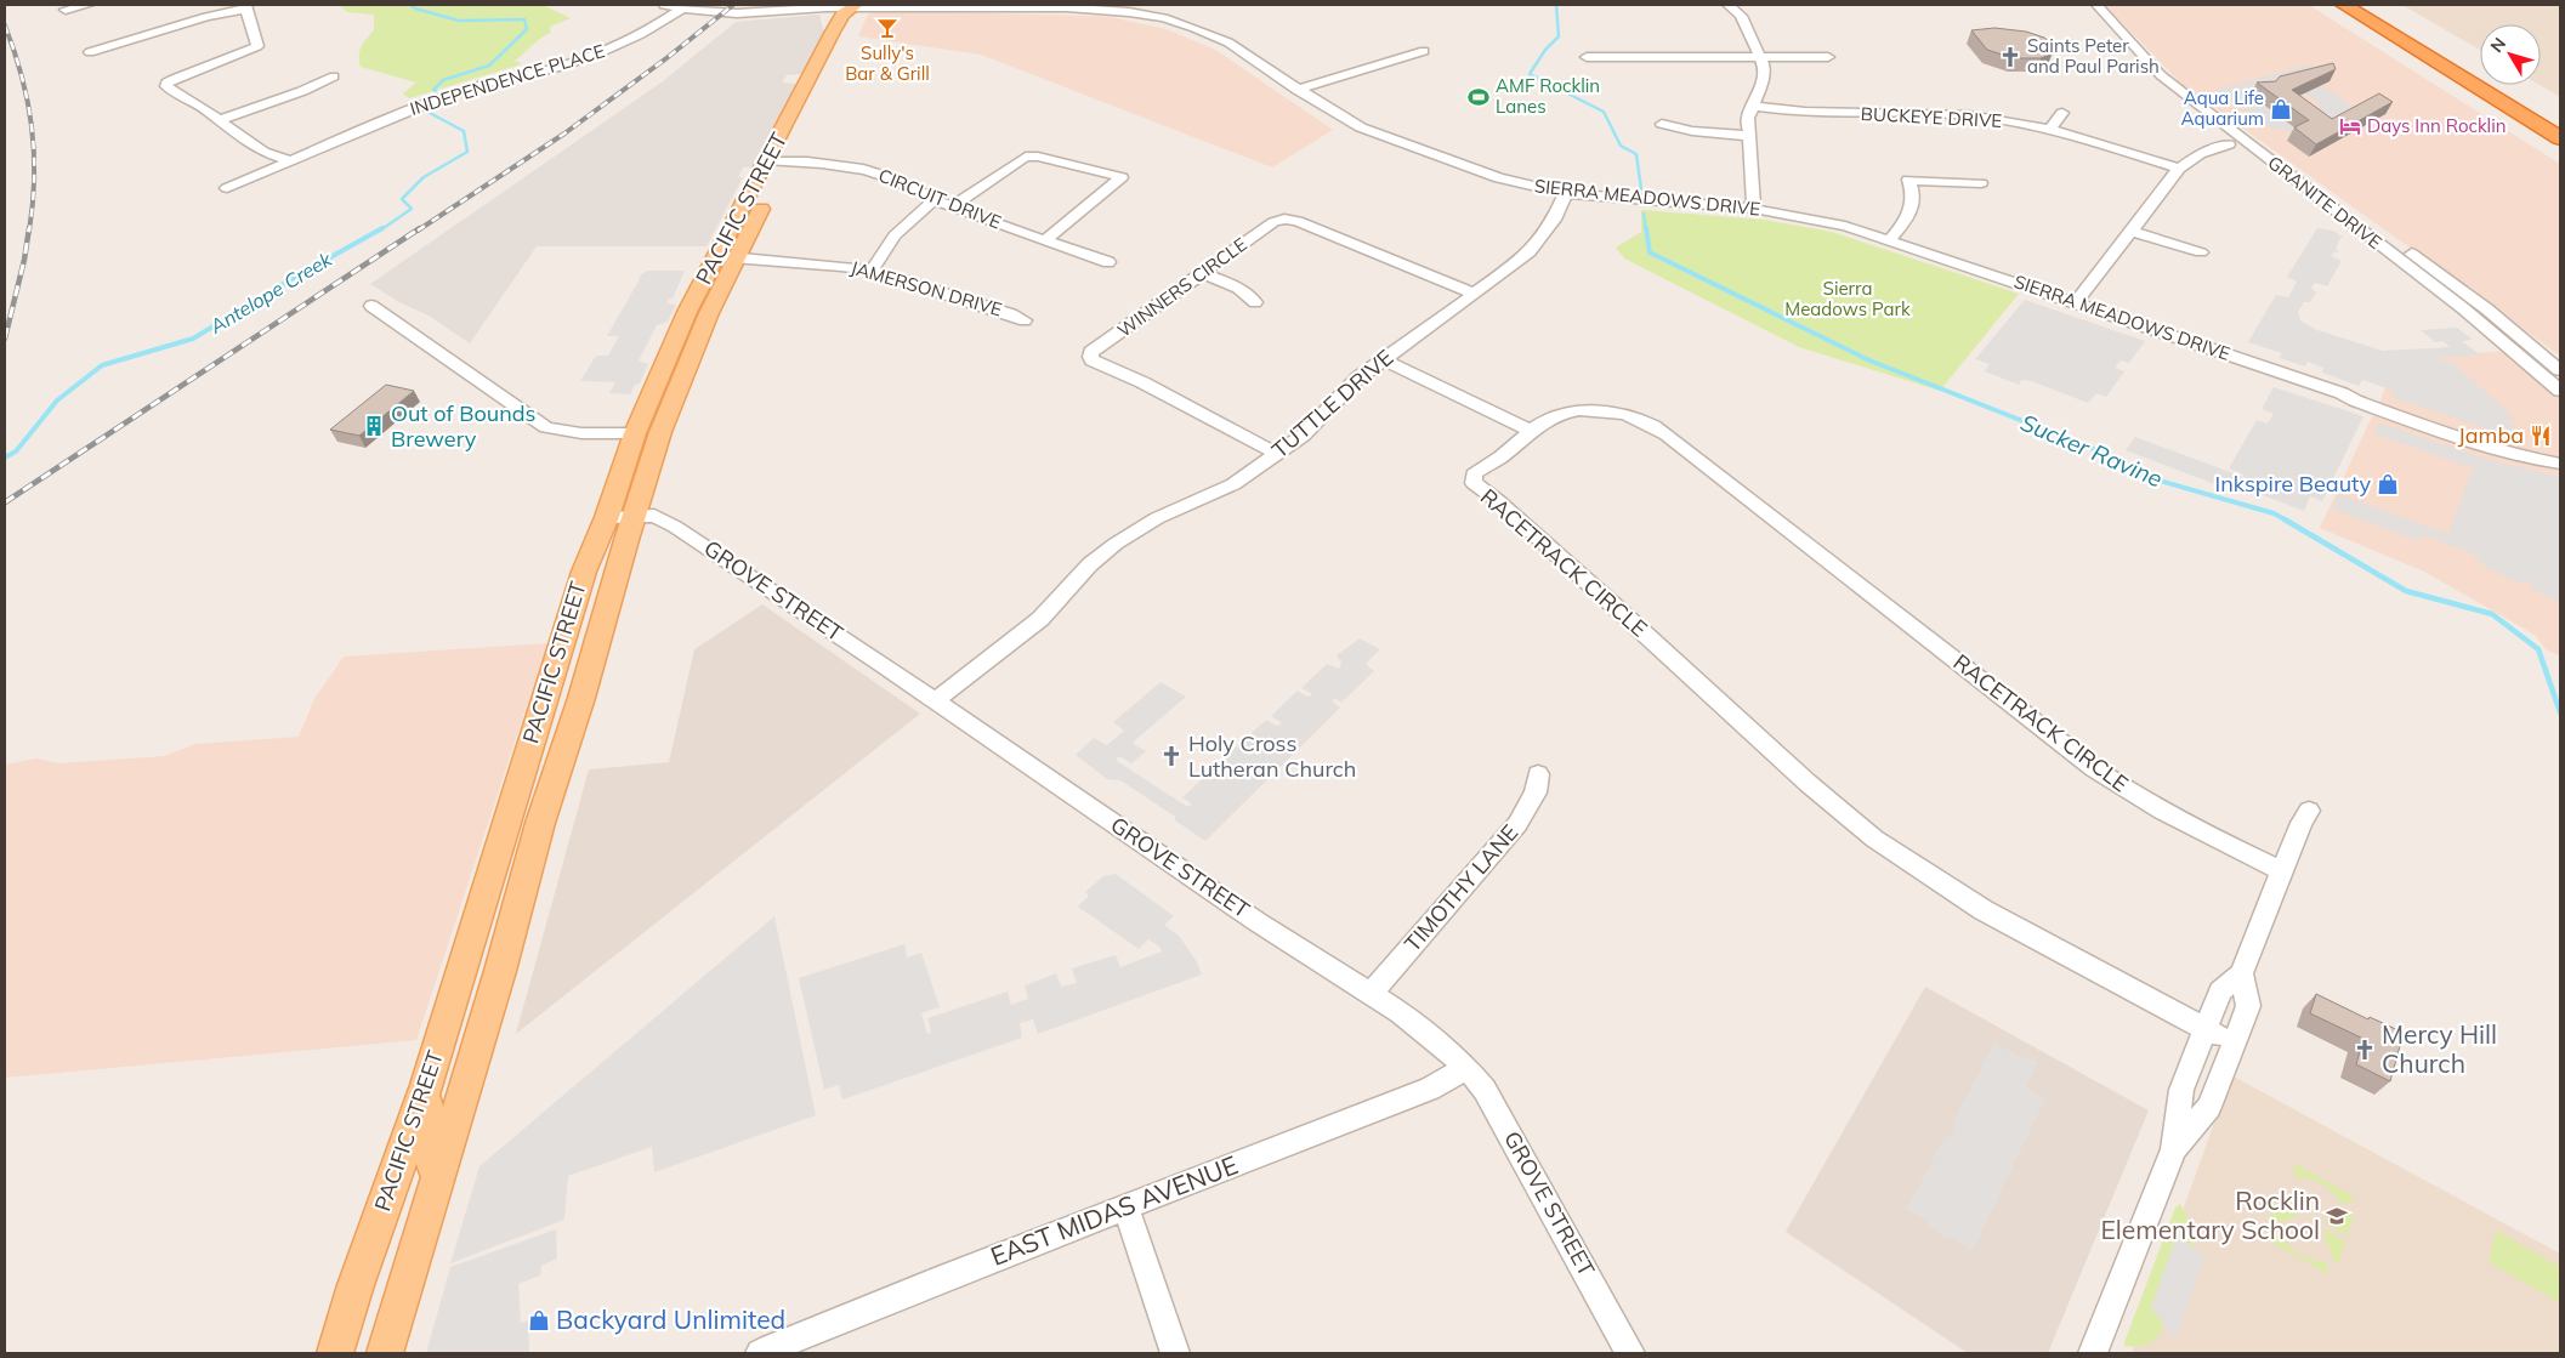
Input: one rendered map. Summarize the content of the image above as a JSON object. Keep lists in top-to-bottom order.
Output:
{
  "streets": {
    "main road": ["PACIFIC STREET"],
    "street": [
      "INDEPENDENCE PLACE",
      "BUCKEYE DRIVE",
      "SIERRA MEADOWS DRIVE",
      "CIRCUIT DRIVE",
      "GRANITE DRIVE",
      "WINNERS CIRCLE",
      "JAMERSON DRIVE",
      "TUTTLE DRIVE",
      "RACETRACK CIRCLE",
      "GROVE STREET",
      "TIMOTHY LANE",
      "EAST MIDAS AVENUE"
    ]
  },
  "crossings": [
    ["INDEPENDENCE PLACE", "SIERRA MEADOWS DRIVE"],
    ["SIERRA MEADOWS DRIVE", "PACIFIC STREET"],
    ["SIERRA MEADOWS DRIVE", "TUTTLE DRIVE"],
    ["CIRCUIT DRIVE", "PACIFIC STREET"],
    ["PACIFIC STREET", "JAMERSON DRIVE"],
    ["PACIFIC STREET", "GROVE STREET"],
    ["WINNERS CIRCLE", "TUTTLE DRIVE"],
    ["TUTTLE DRIVE", "GROVE STREET"],
    ["GROVE STREET", "TIMOTHY LANE"],
    ["GROVE STREET", "EAST MIDAS AVENUE"]
  ],
  "water": ["Antelope Creek", "Sucker Ravine"],
  "parks": ["Sierra Meadows Park"],
  "places": {
    "bar": ["Sully's Bar & Grill"],
    "church": ["Saints Peter and Paul Parish", "Holy Cross Lutheran Church", "Mercy Hill Church"],
    "sports": ["AMF Rocklin Lanes"],
    "shop": ["Aqua Life Aquarium", "Inkspire Beauty", "Backyard Unlimited"],
    "hotel": ["Days Inn Rocklin"],
    "building": ["Out of Bounds Brewery"],
    "restaurant": ["Jamba"],
    "school or university": ["Rocklin Elementary School"]
  },
  "north": "top left"
}
